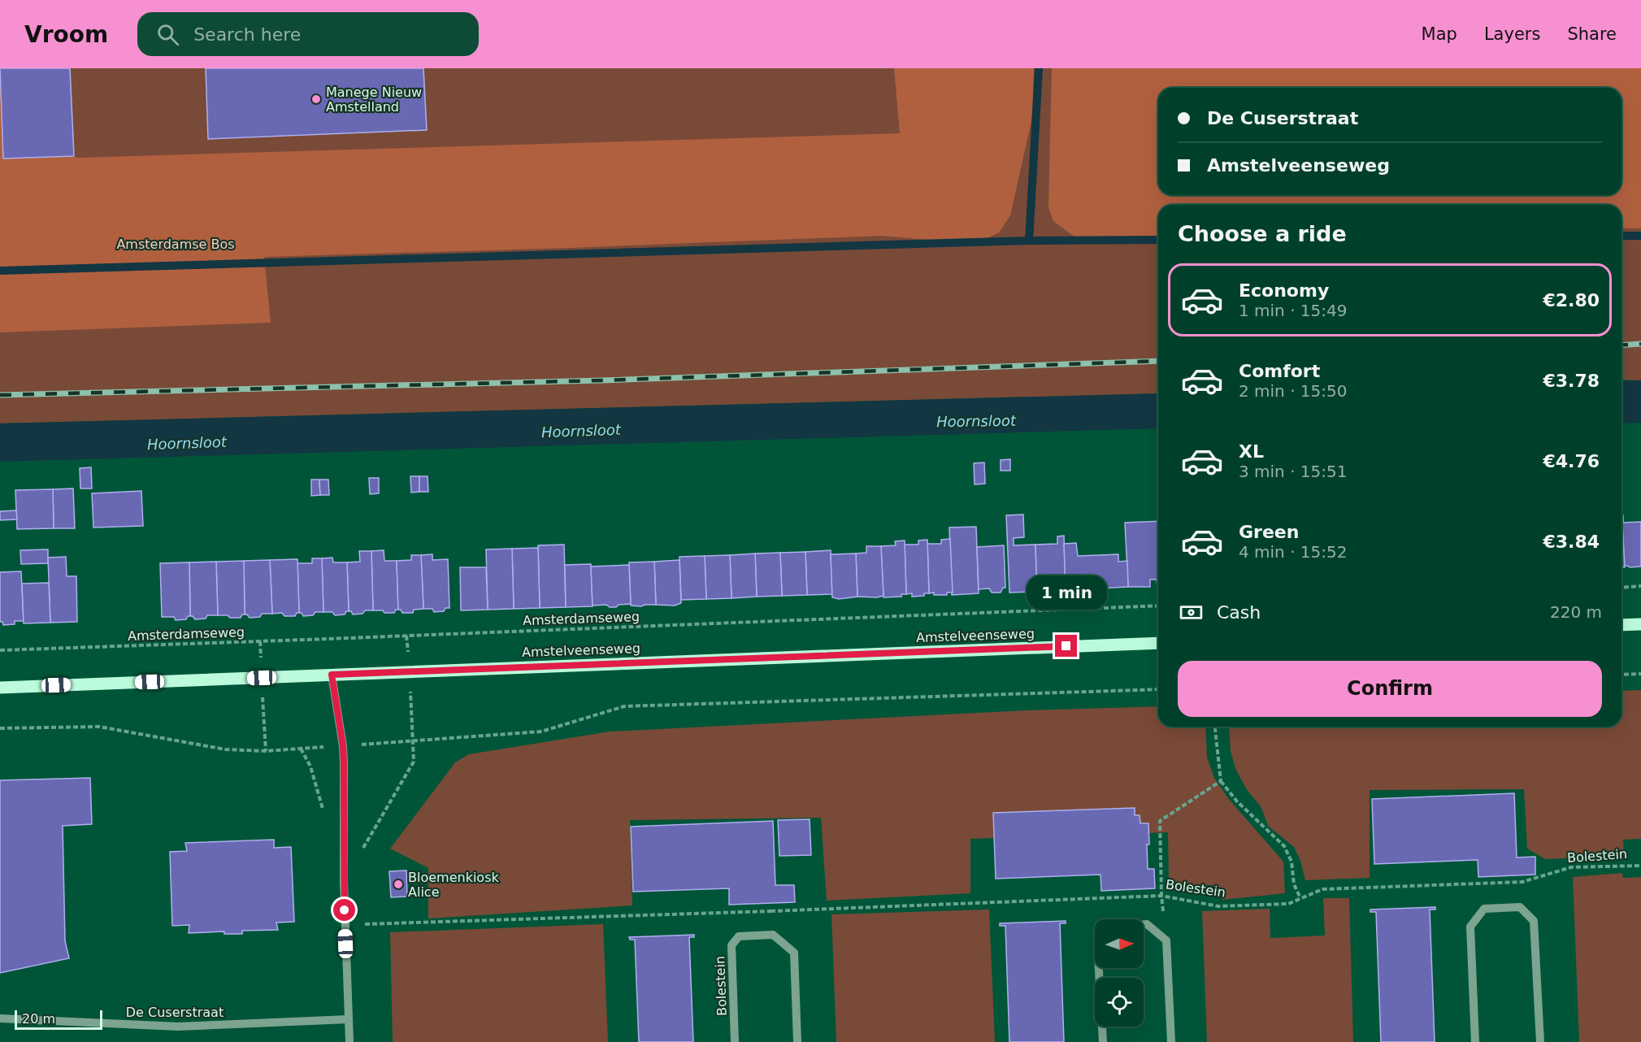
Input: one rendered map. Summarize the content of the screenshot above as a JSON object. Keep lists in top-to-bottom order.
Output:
{
  "streets": {
    "main road": ["Amstelveenseweg"],
    "street": ["Bolestein", "De Cuserstraat"],
    "path": ["Amsterdamseweg"]
  },
  "water": ["Hoornsloot"],
  "parks": ["Amsterdamse Bos"],
  "places": ["Manege Nieuw Amstelland", "Bloemenkiosk Alice"],
  "scale_bar": "20 m",
  "north": "right",
  "page": {
    "header": "Vroom",
    "search": "Search here",
    "nav": ["Map", "Layers", "Share"],
    "banner": ["De Cuserstraat", "Amstelveenseweg"],
    "heading": "Choose a ride",
    "list": [
      {
        "name": "Economy",
        "note": "1 min · 15:49",
        "value": "€2.80"
      },
      {
        "name": "Comfort",
        "note": "2 min · 15:50",
        "value": "€3.78"
      },
      {
        "name": "XL",
        "note": "3 min · 15:51",
        "value": "€4.76"
      },
      {
        "name": "Green",
        "note": "4 min · 15:52",
        "value": "€3.84"
      }
    ],
    "bubble": "1 min",
    "pay": ["Cash", "220 m"],
    "buttons": "Confirm",
    "scale": "20 m"
  }
}
